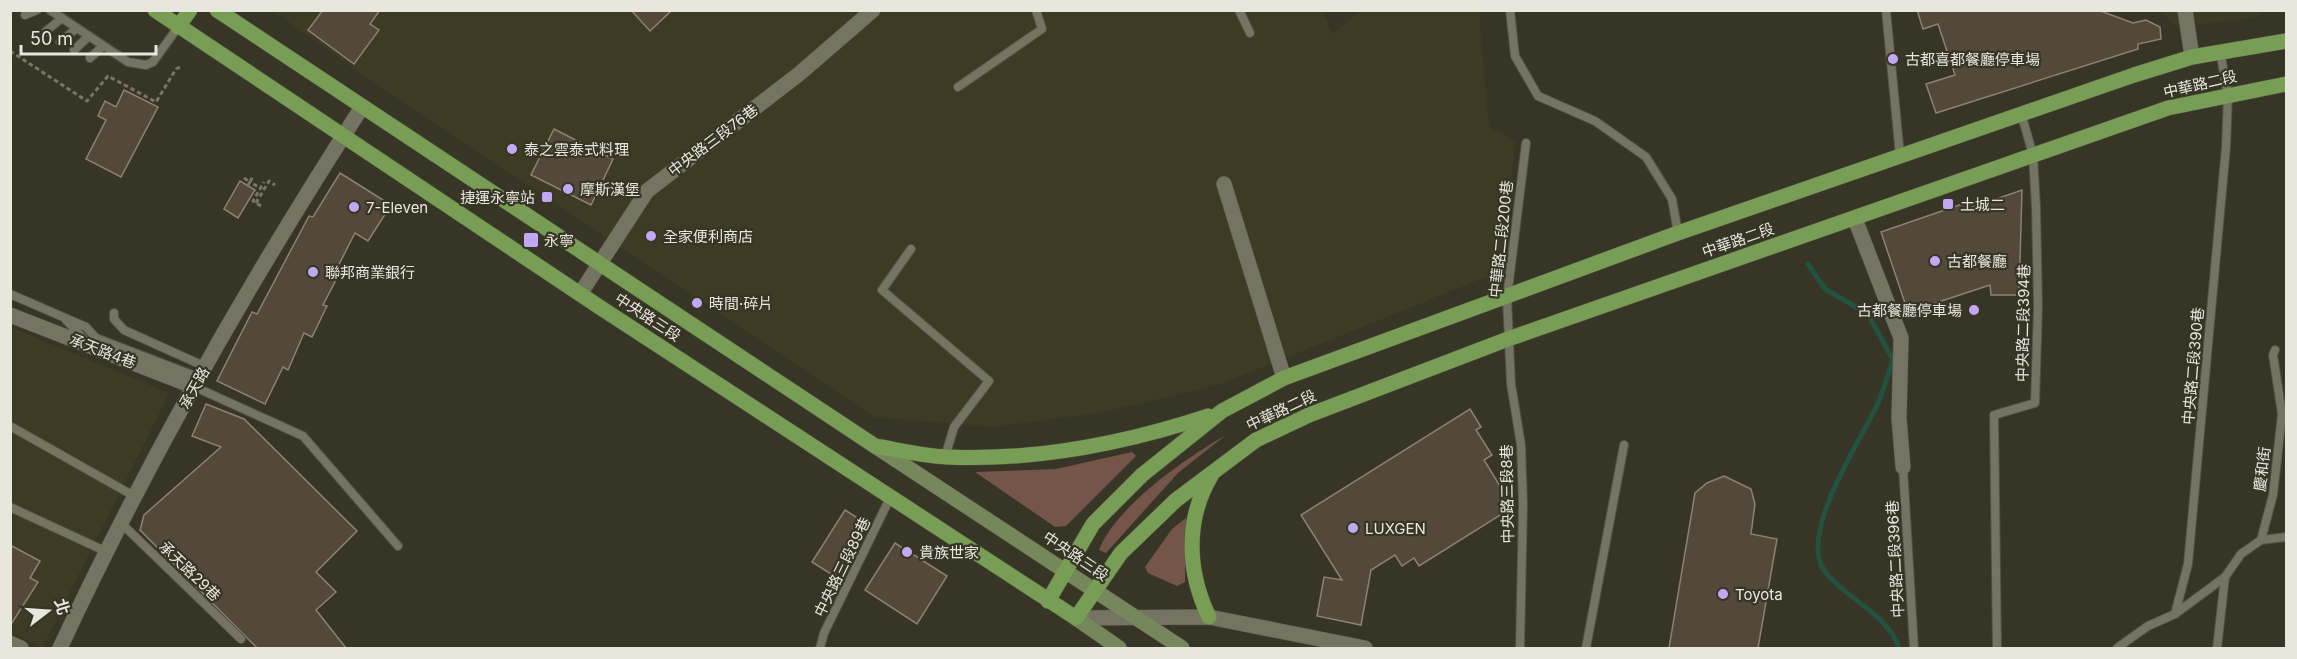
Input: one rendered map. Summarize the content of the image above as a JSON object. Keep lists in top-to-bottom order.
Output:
{
  "streets": {
    "main road": ["中華路二段", "中央路三段"],
    "street": ["中央路三段76巷", "承天路4巷", "承天路"],
    "lane": [
      "中華路二段200巷",
      "中央路二段394巷",
      "中央路二段390巷",
      "慶和街",
      "中央路三段8巷",
      "中央路二段396巷",
      "中央路三段89巷",
      "承天路29巷"
    ]
  },
  "crossings": [
    ["中華路二段", "中華路二段200巷"],
    ["中華路二段", "中央路三段"],
    ["中華路二段", "中央路二段394巷"],
    ["中華路二段", "中央路二段390巷"],
    ["中華路二段", "中央路三段8巷"],
    ["中央路三段76巷", "中央路三段"],
    ["中華路二段200巷", "中央路三段8巷"],
    ["中央路三段", "承天路"],
    ["中央路三段", "中央路三段89巷"],
    ["承天路4巷", "承天路"],
    ["承天路", "承天路29巷"]
  ],
  "places": {
    "other": [
      "古都喜都餐廳停車場",
      "泰之雲泰式料理",
      "摩斯漢堡",
      "7-Eleven",
      "全家便利商店",
      "古都餐廳",
      "聯邦商業銀行",
      "時間·碎片",
      "古都餐廳停車場",
      "LUXGEN",
      "貴族世家",
      "Toyota"
    ],
    "transit": ["捷運永寧站", "土城二", "永寧"]
  },
  "scale_bar": "50 m",
  "north": "right"
}
